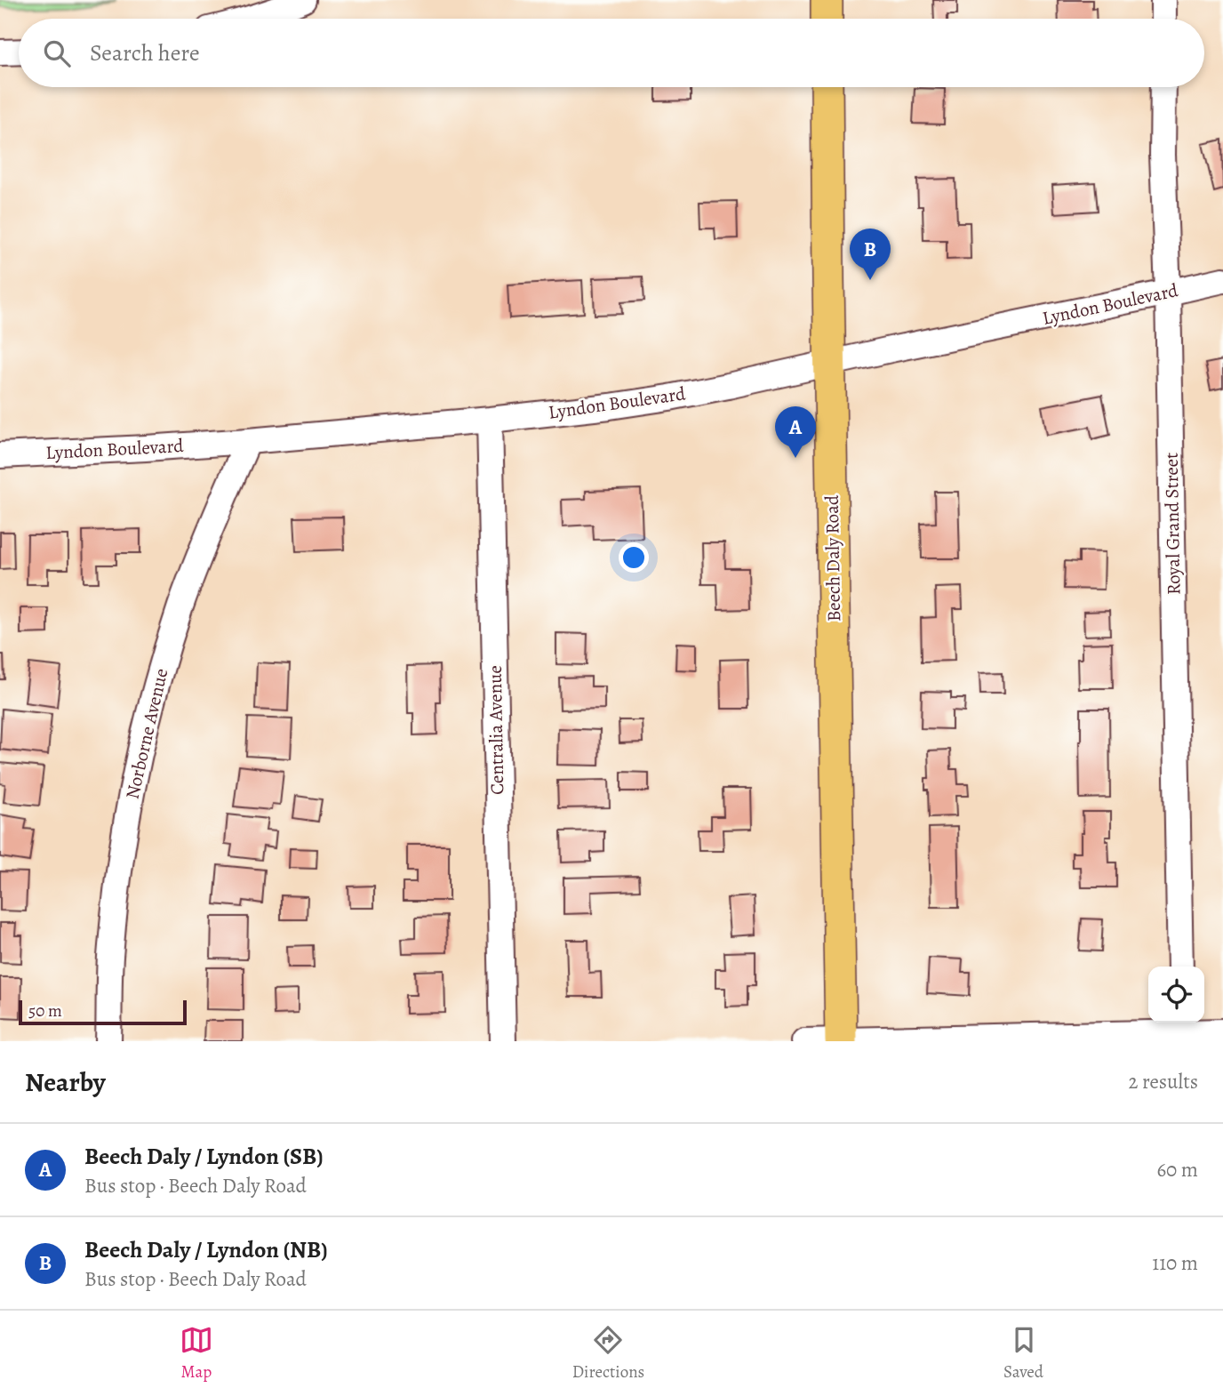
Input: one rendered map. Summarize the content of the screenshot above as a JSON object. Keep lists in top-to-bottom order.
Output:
{
  "streets": {
    "main road": ["Beech Daly Road"],
    "street": [
      "Lyndon Boulevard",
      "Royal Grand Street",
      "Centralia Avenue",
      "Norborne Avenue"
    ]
  },
  "crossings": [
    ["Lyndon Boulevard", "Royal Grand Street"],
    ["Lyndon Boulevard", "Beech Daly Road"],
    ["Lyndon Boulevard", "Centralia Avenue"],
    ["Lyndon Boulevard", "Norborne Avenue"]
  ],
  "scale_bar": "50 m",
  "page": {
    "search": "Search here",
    "pins": ["B", "A"],
    "scale": "50 m",
    "heading": ["Nearby", "2 results"],
    "list": [
      {
        "mark": "A",
        "name": "Beech Daly / Lyndon (SB)",
        "note": "Bus stop · Beech Daly Road",
        "value": "60 m"
      },
      {
        "mark": "B",
        "name": "Beech Daly / Lyndon (NB)",
        "note": "Bus stop · Beech Daly Road",
        "value": "110 m"
      }
    ],
    "nav": ["Map", "Directions", "Saved"]
  }
}
